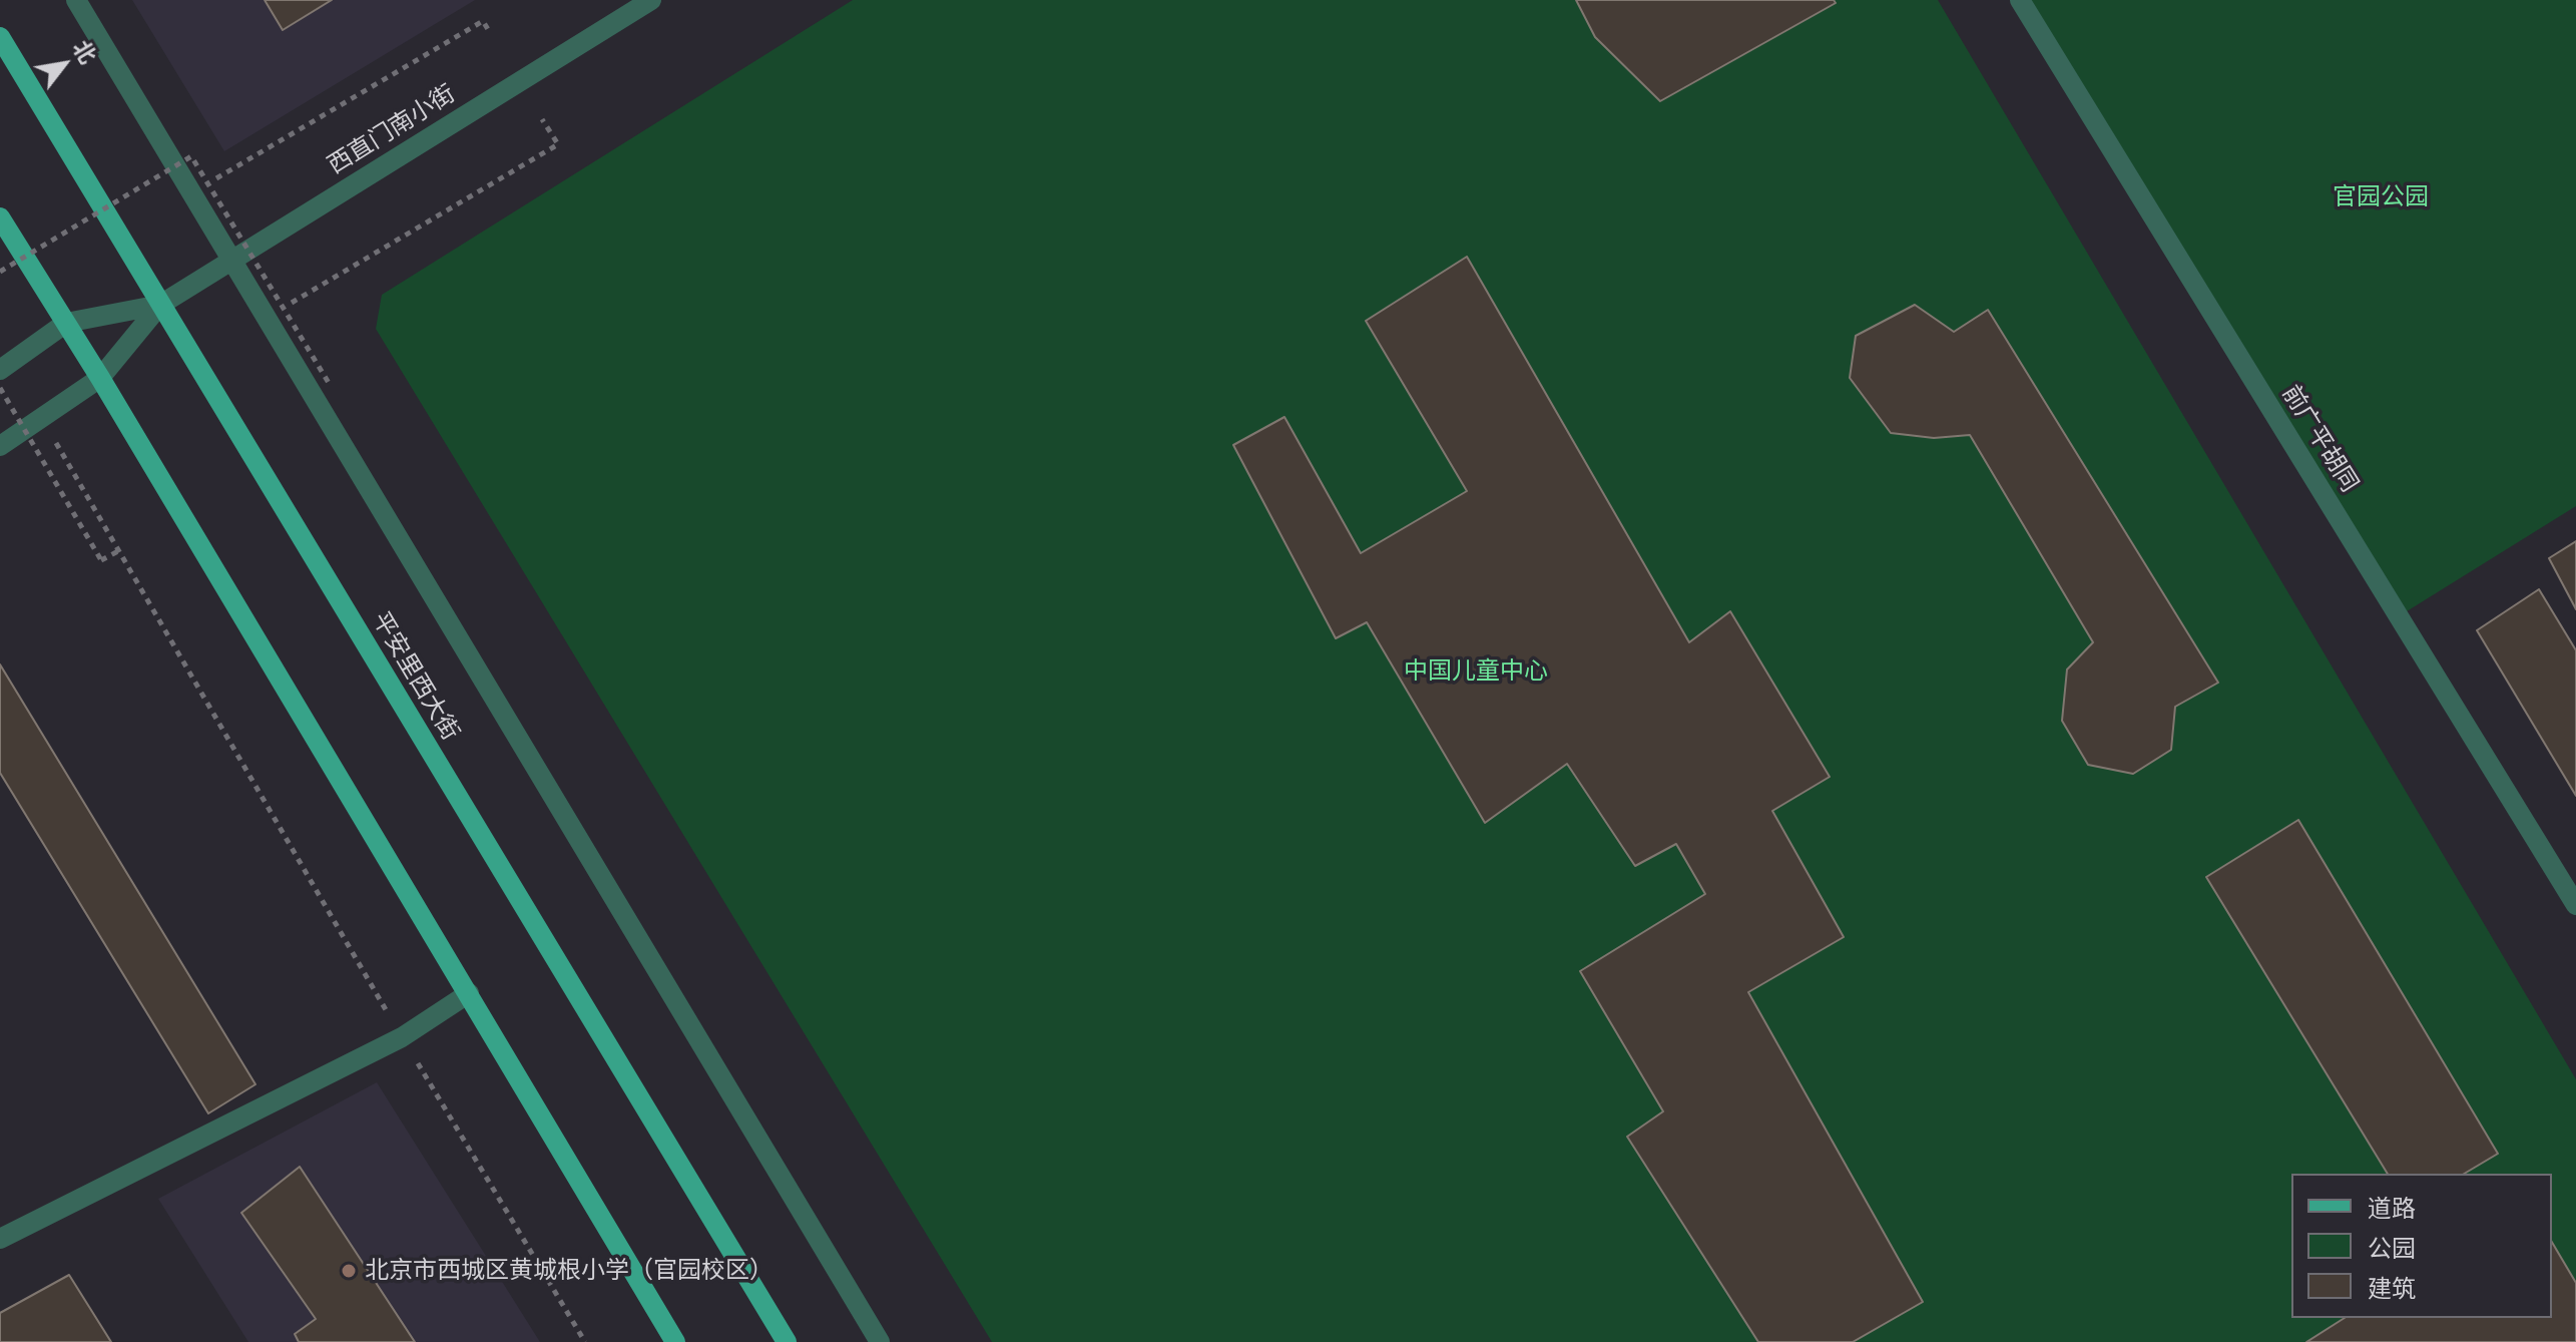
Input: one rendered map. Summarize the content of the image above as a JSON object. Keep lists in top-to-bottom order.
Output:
{
  "streets": {
    "main road": ["平安里西大街"],
    "street": ["西直门南小街", "前广平胡同"]
  },
  "crossings": [
    ["西直门南小街", "平安里西大街"]
  ],
  "parks": ["官园公园", "中国儿童中心"],
  "places": ["北京市西城区黄城根小学（官园校区）"],
  "legend": ["道路", "公园", "建筑"],
  "north": "top right"
}
